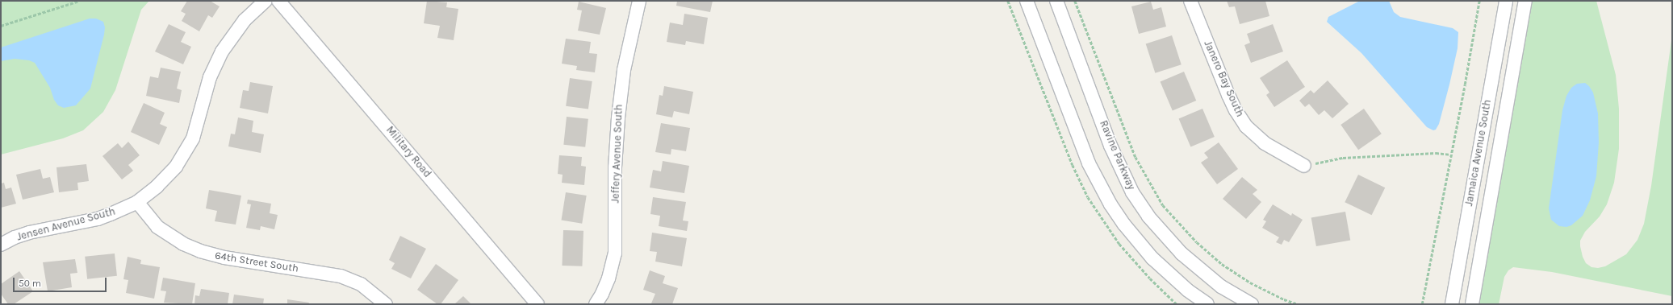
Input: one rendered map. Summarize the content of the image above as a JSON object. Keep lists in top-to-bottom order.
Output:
{
  "streets": {
    "street": [
      "Janero Bay South",
      "Military Road",
      "Jamaica Avenue South",
      "Jeffery Avenue South",
      "Ravine Parkway",
      "Jensen Avenue South",
      "64th Street South"
    ]
  },
  "crossings": [
    ["Jensen Avenue South", "64th Street South"]
  ],
  "scale_bar": "50 m"
}
